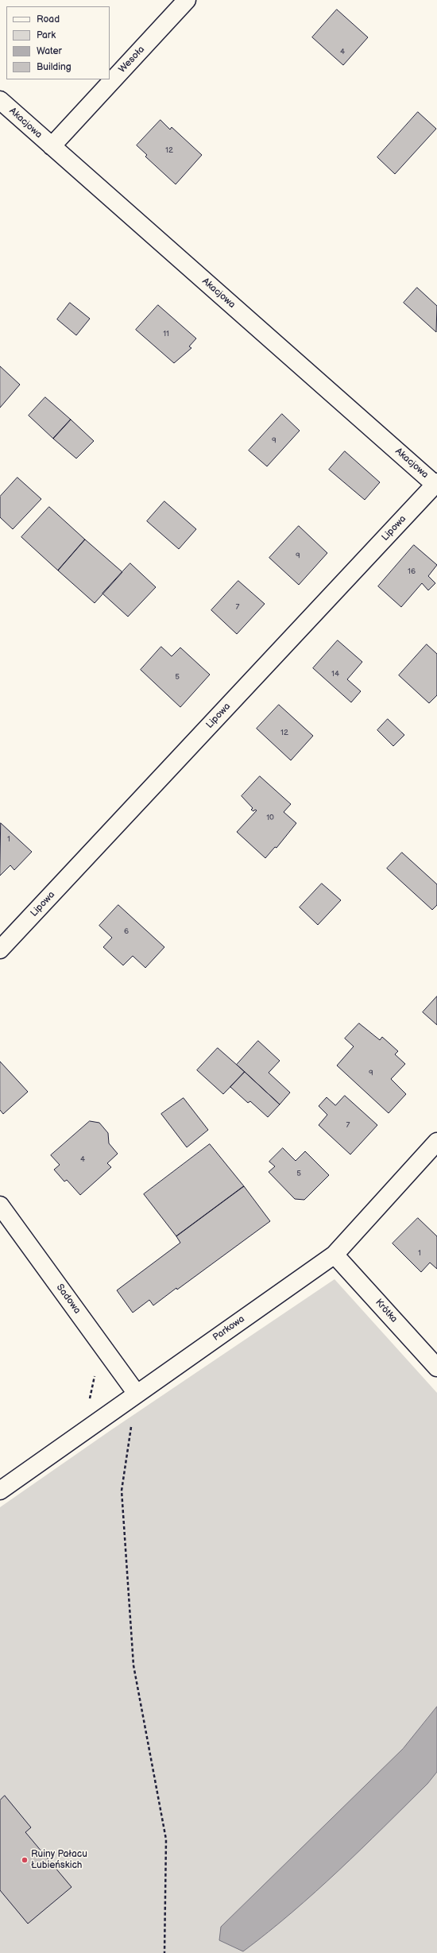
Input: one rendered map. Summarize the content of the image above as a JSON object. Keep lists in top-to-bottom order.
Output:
{
  "streets": {
    "street": [
      "Wesoła",
      "Akacjowa",
      "Lipowa",
      "Sadowa",
      "Krótka",
      "Parkowa"
    ]
  },
  "crossings": [
    ["Wesoła", "Akacjowa"],
    ["Akacjowa", "Lipowa"],
    ["Sadowa", "Parkowa"],
    ["Krótka", "Parkowa"]
  ],
  "places": ["Ruiny Pałacu Łubieńskich"],
  "house_numbers": [
    "4",
    "12",
    "11",
    "9",
    "9",
    "16",
    "7",
    "14",
    "5",
    "12",
    "10",
    "1",
    "6",
    "9",
    "7",
    "4",
    "5",
    "1"
  ],
  "legend": [
    "Road",
    "Park",
    "Water",
    "Building"
  ]
}
